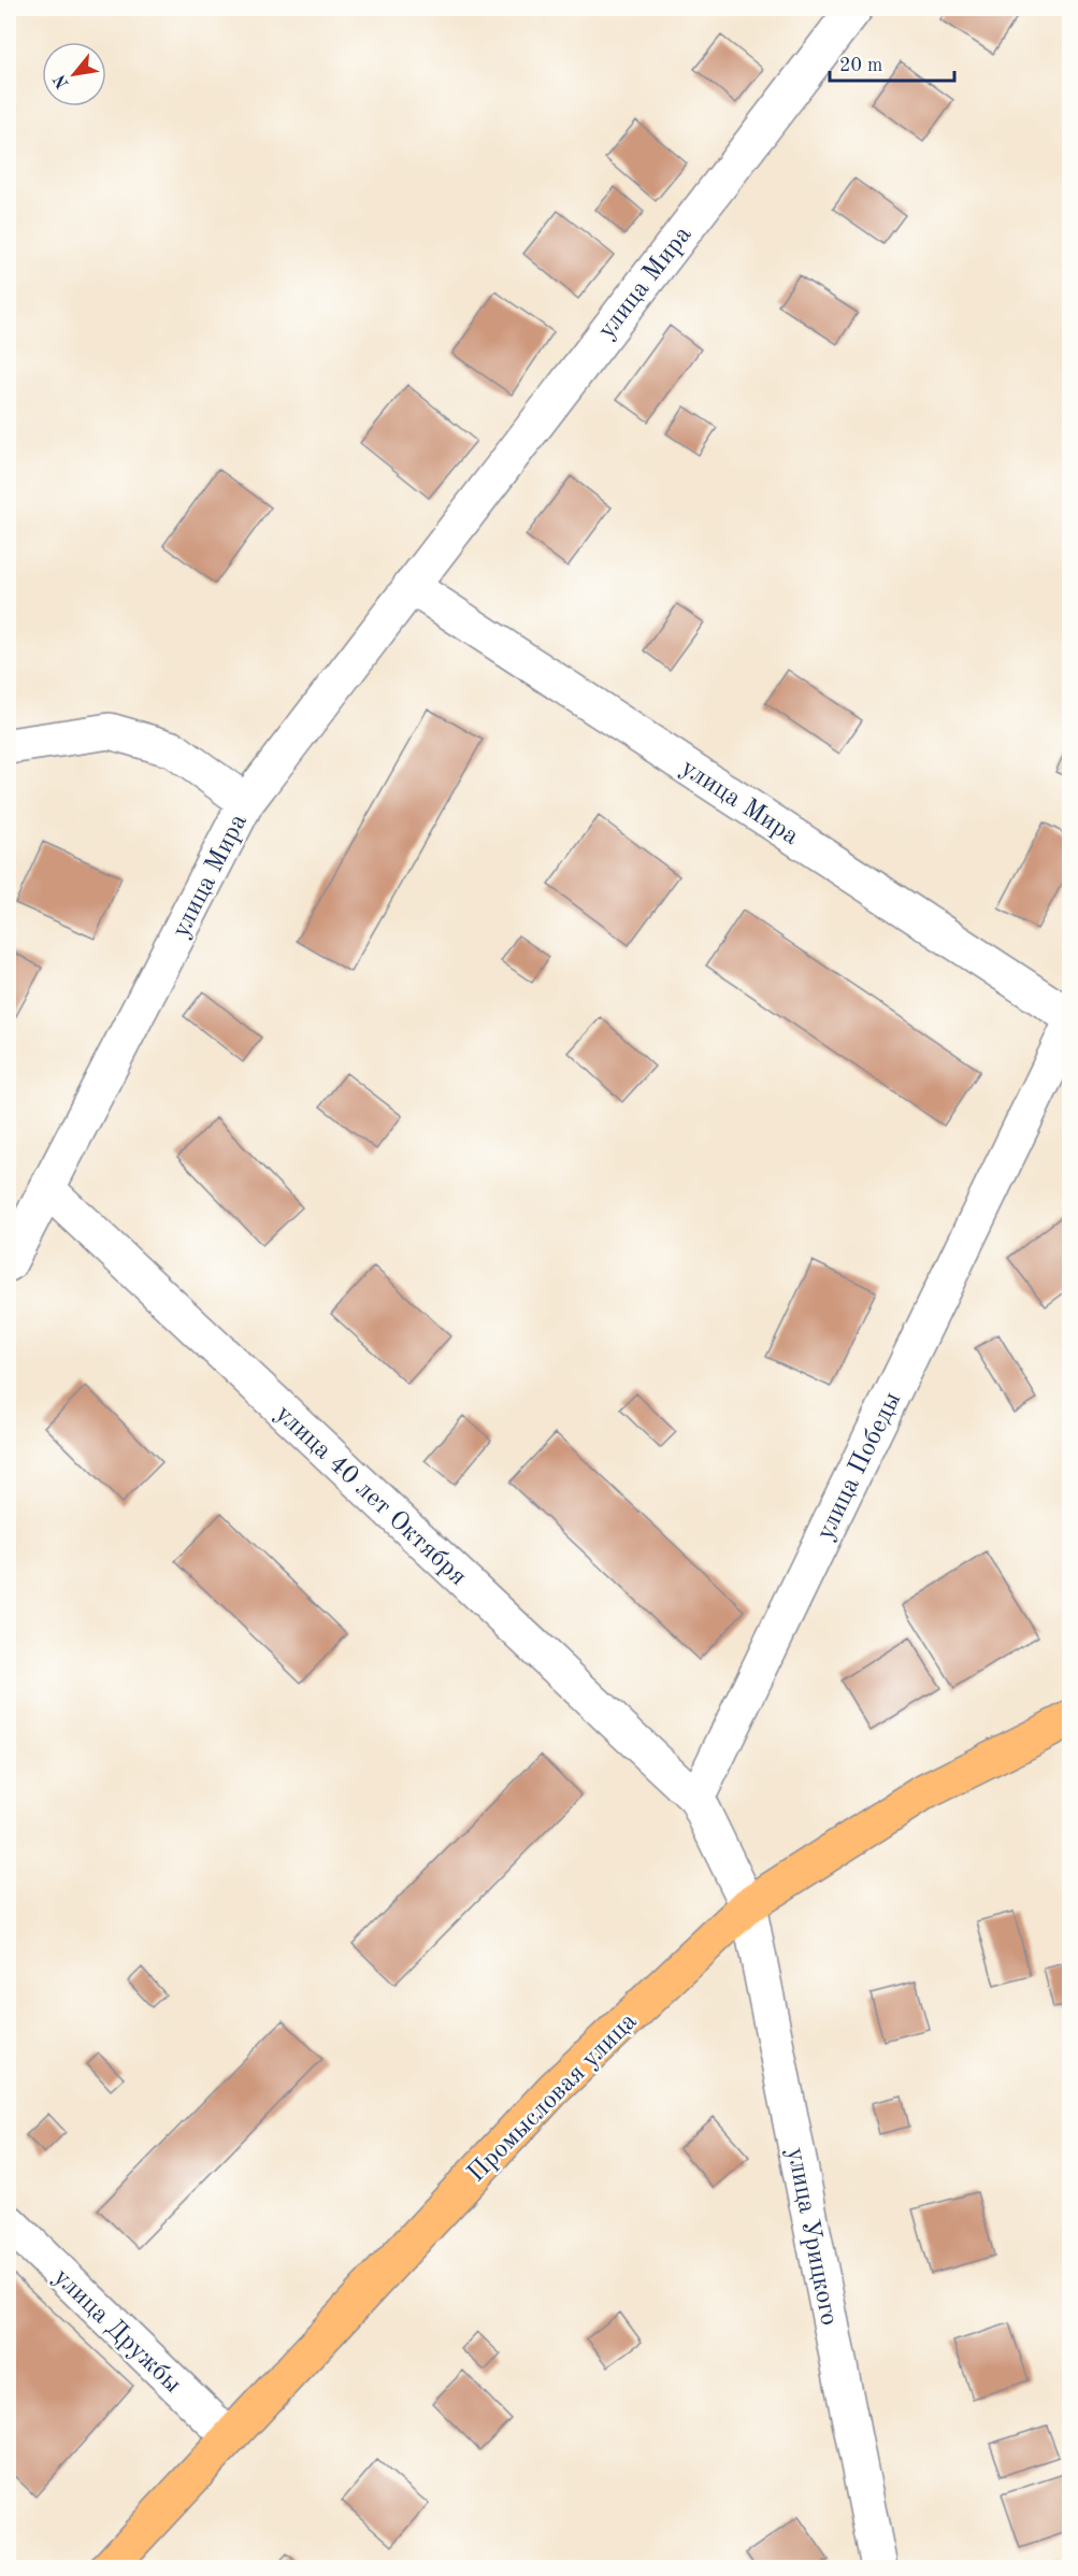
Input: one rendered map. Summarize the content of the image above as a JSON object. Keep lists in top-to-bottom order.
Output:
{
  "streets": {
    "main road": ["Промысловая улица"],
    "street": [
      "улица Мира",
      "улица Победы",
      "улица 40 лет Октября",
      "улица Урицкого",
      "улица Дружбы"
    ]
  },
  "crossings": [
    ["улица Мира", "улица 40 лет Октября"],
    ["улица Победы", "улица 40 лет Октября"],
    ["Промысловая улица", "улица Урицкого"],
    ["Промысловая улица", "улица Дружбы"]
  ],
  "scale_bar": "20 m",
  "north": "bottom left"
}
